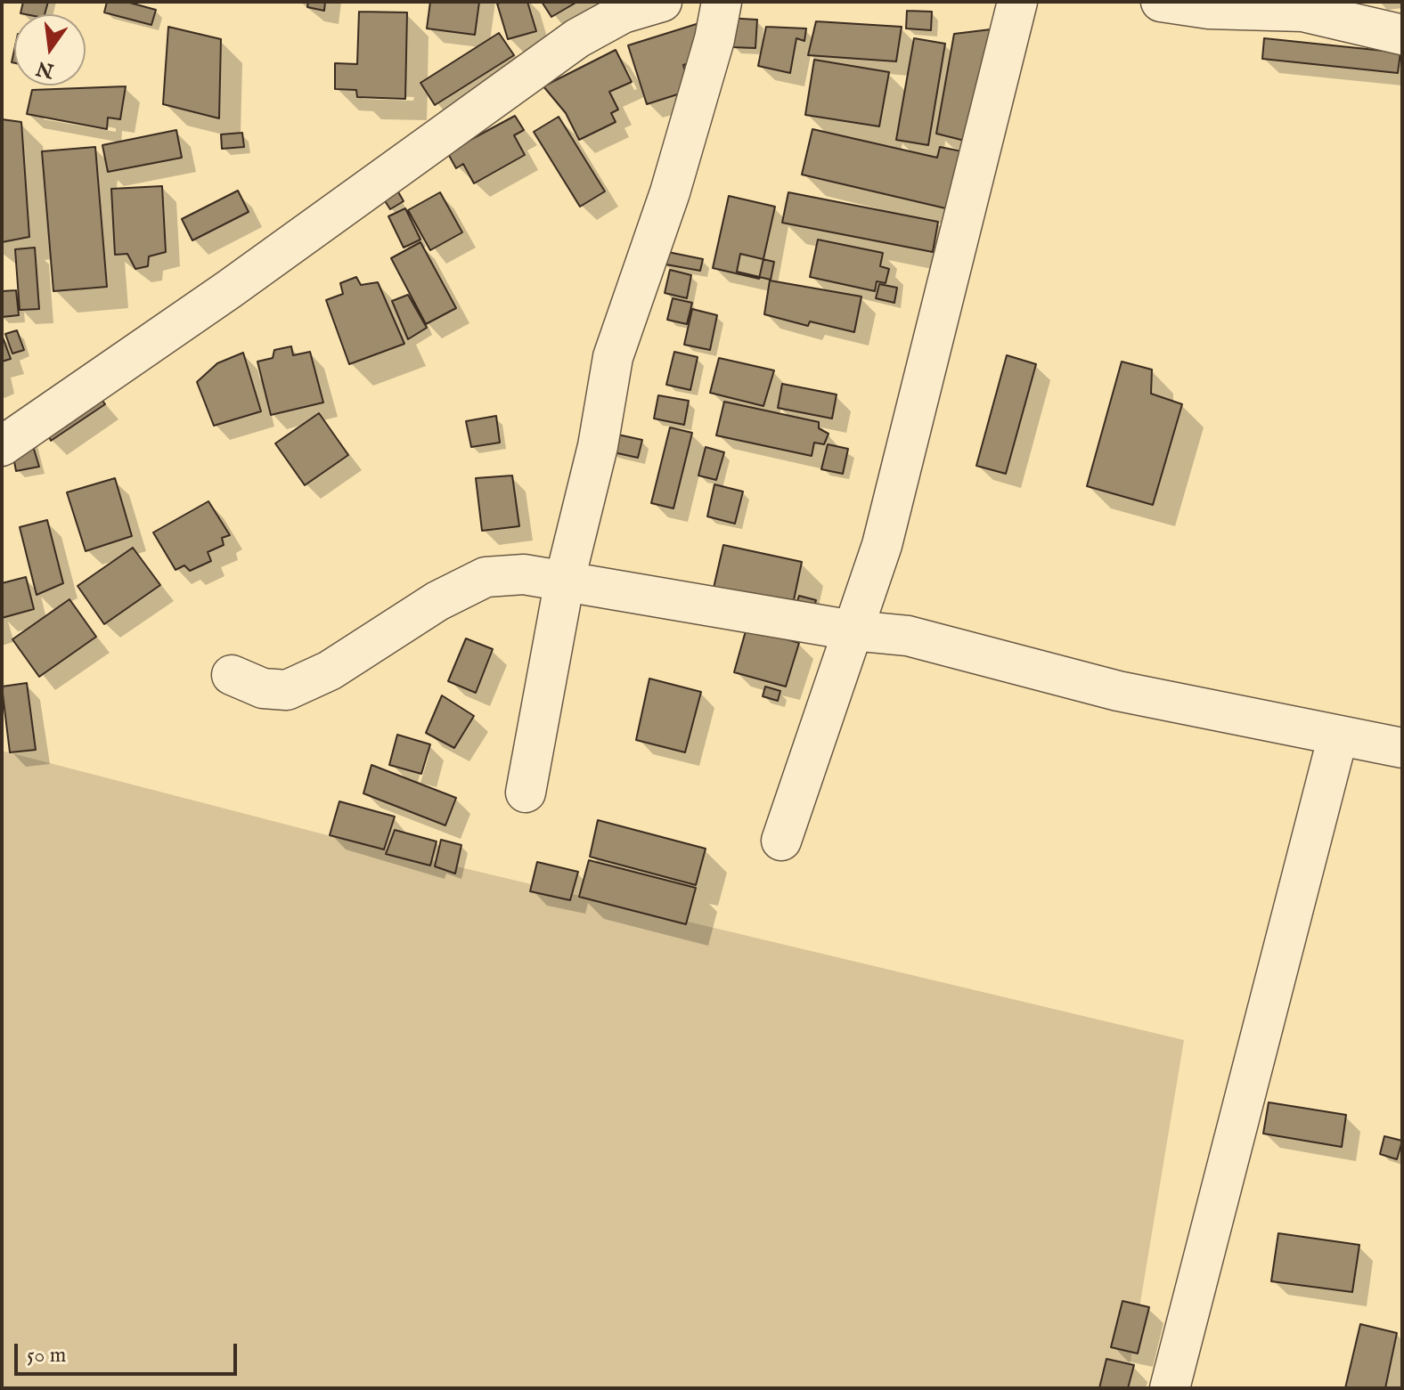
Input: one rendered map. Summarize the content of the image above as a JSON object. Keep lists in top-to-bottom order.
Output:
{
  "scale_bar": "50 m",
  "north": "bottom"
}
